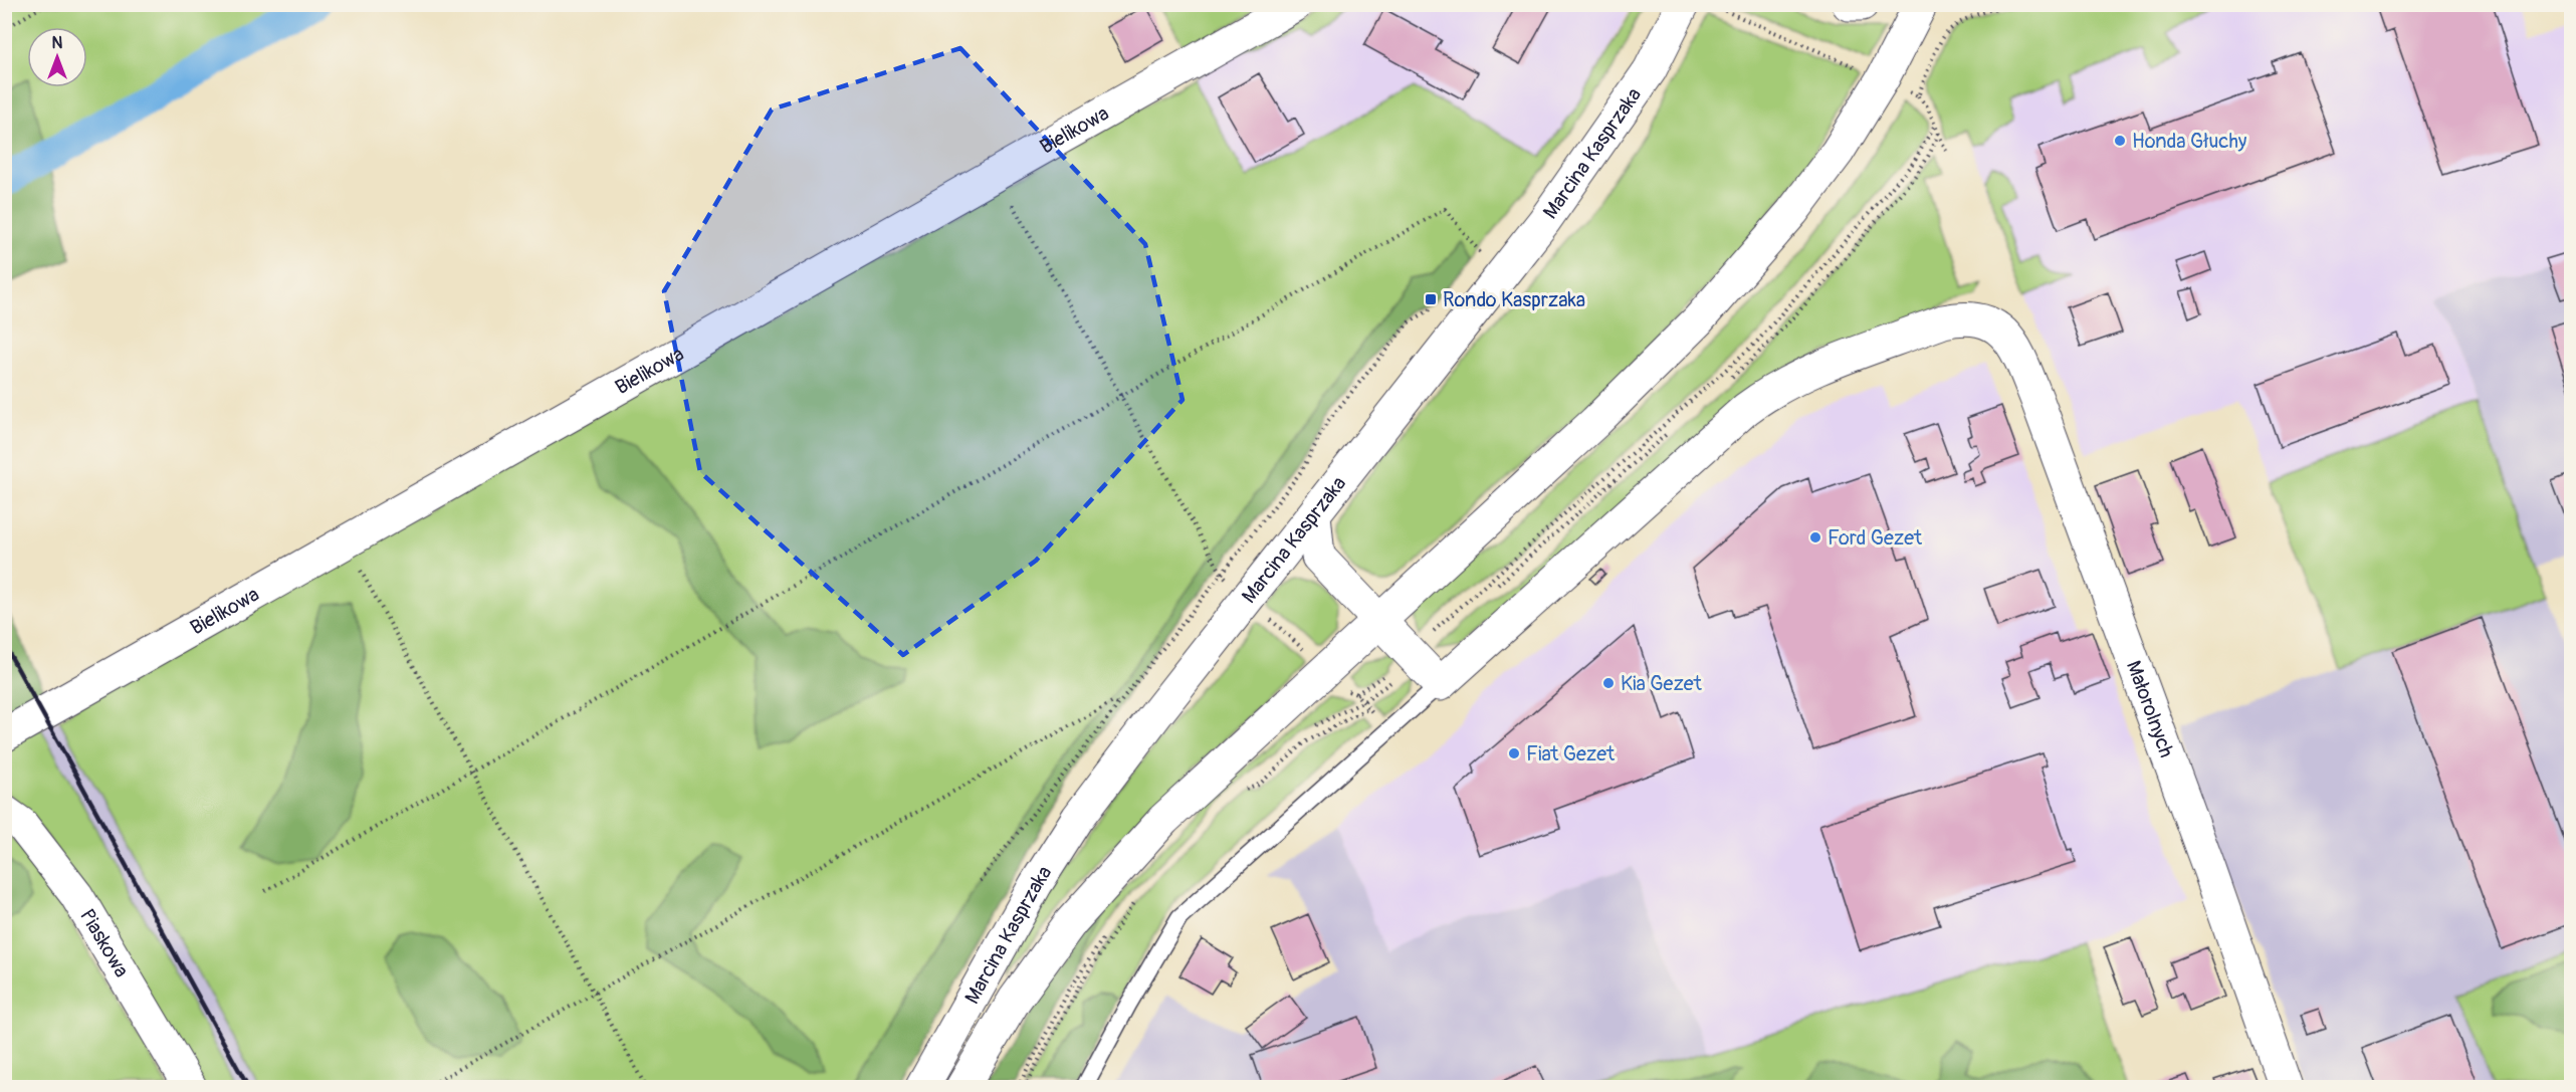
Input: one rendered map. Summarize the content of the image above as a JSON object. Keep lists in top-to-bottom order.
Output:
{
  "streets": {
    "street": [
      "Bielikowa",
      "Marcina Kasprzaka",
      "Małorolnych",
      "Piaskowa"
    ]
  },
  "places": {
    "other": [
      "Honda Głuchy",
      "Ford Gezet",
      "Kia Gezet",
      "Fiat Gezet"
    ],
    "transit": ["Rondo Kasprzaka"]
  },
  "north": "top"
}
